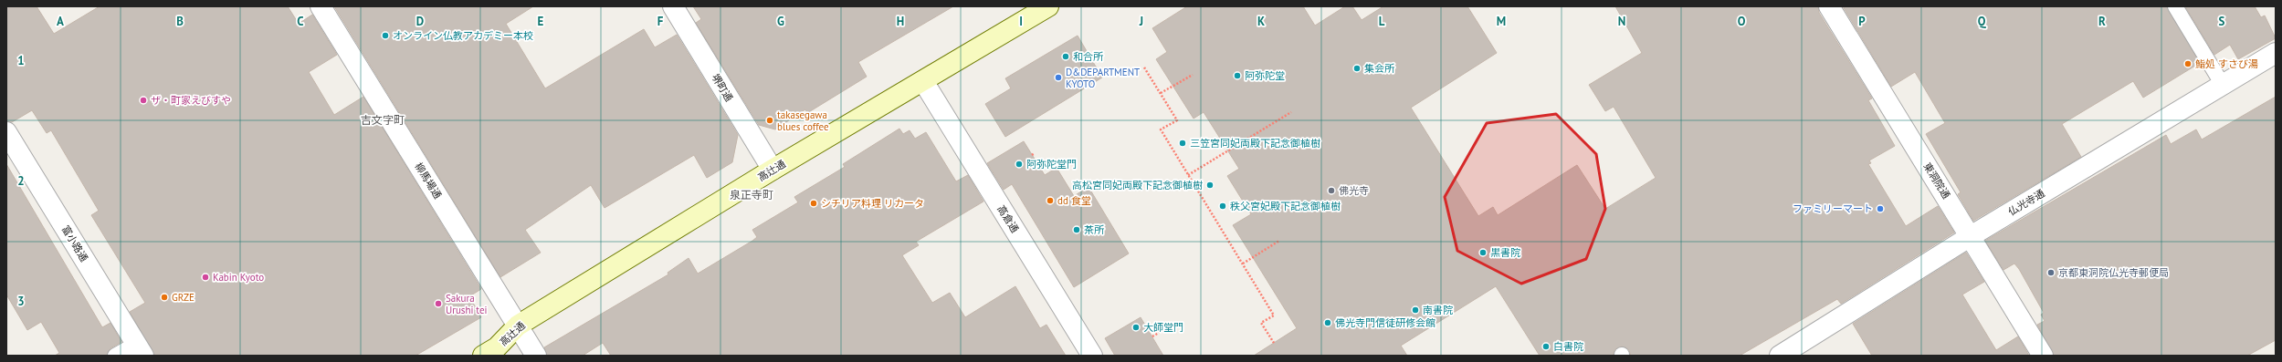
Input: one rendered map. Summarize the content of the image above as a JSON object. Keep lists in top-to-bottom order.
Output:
{
  "streets": {
    "street": [
      "堺町通",
      "高辻通",
      "柳馬場通",
      "東洞院通",
      "仏光寺通",
      "高倉通",
      "富小路通"
    ]
  },
  "crossings": [
    ["堺町通", "高辻通"],
    ["高辻通", "柳馬場通"],
    ["高辻通", "高倉通"],
    ["東洞院通", "仏光寺通"]
  ],
  "districts": ["吉文字町", "泉正寺町"],
  "places": [
    "オンライン仏教アカデミー本校",
    "和合所",
    "鮨処 すさび湯",
    "集会所",
    "阿弥陀堂",
    "D&DEPARTMENT KYOTO",
    "ザ・町家えびすや",
    "takasegawa blues coffee",
    "三笠宮同妃両殿下記念御植樹",
    "阿弥陀堂門",
    "高松宮同妃両殿下記念御植樹",
    "佛光寺",
    "dd 食堂",
    "シチリア料理 リカータ",
    "秩父宮妃殿下記念御植樹",
    "ファミリーマート",
    "茶所",
    "黒書院",
    "京都東洞院仏光寺郵便局",
    "Kabin Kyoto",
    "GRZE",
    "Sakura Urushi tei",
    "南書院",
    "佛光寺門信徒研修会館",
    "大師堂門",
    "白書院"
  ],
  "grid": {
    "columns": [
      "A",
      "B",
      "C",
      "D",
      "E",
      "F",
      "G",
      "H",
      "I",
      "J",
      "K",
      "L",
      "M",
      "N",
      "O",
      "P",
      "Q",
      "R",
      "S"
    ],
    "rows": ["1", "2", "3"]
  }
}
